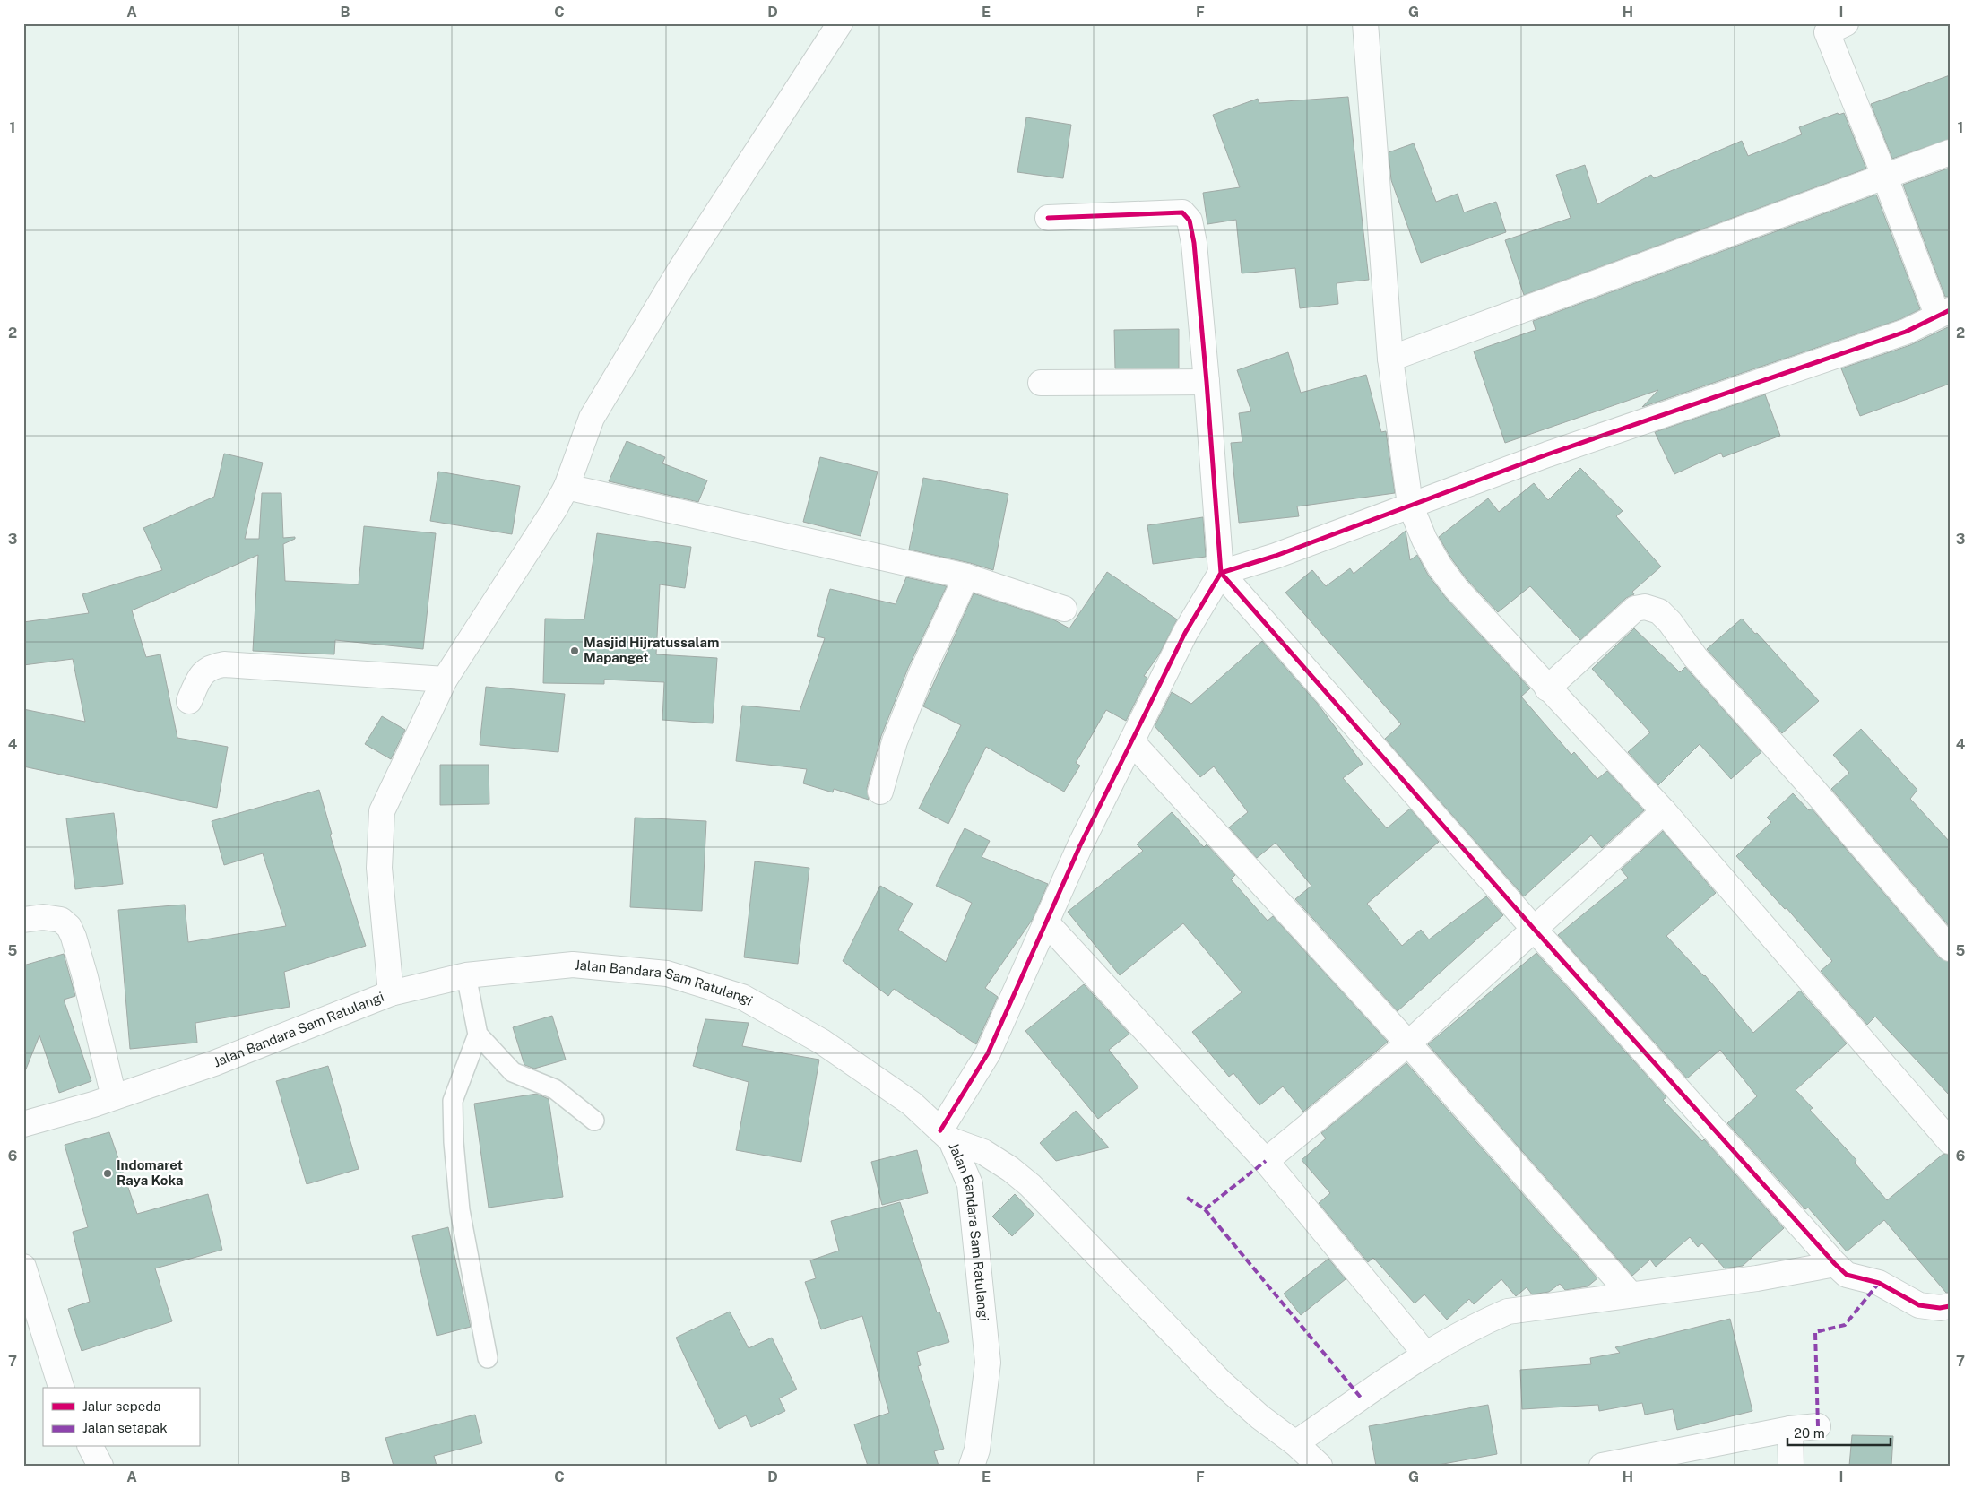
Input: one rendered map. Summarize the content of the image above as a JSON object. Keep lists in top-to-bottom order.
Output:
{
  "streets": {
    "street": ["Jalan Bandara Sam Ratulangi"]
  },
  "places": ["Masjid Hijratussalam Mapanget", "Indomaret Raya Koka"],
  "legend": ["Jalur sepeda", "Jalan setapak"],
  "scale_bar": "20 m",
  "grid": {
    "columns": [
      "A",
      "B",
      "C",
      "D",
      "E",
      "F",
      "G",
      "H",
      "I"
    ],
    "rows": [
      "1",
      "2",
      "3",
      "4",
      "5",
      "6",
      "7"
    ]
  }
}
